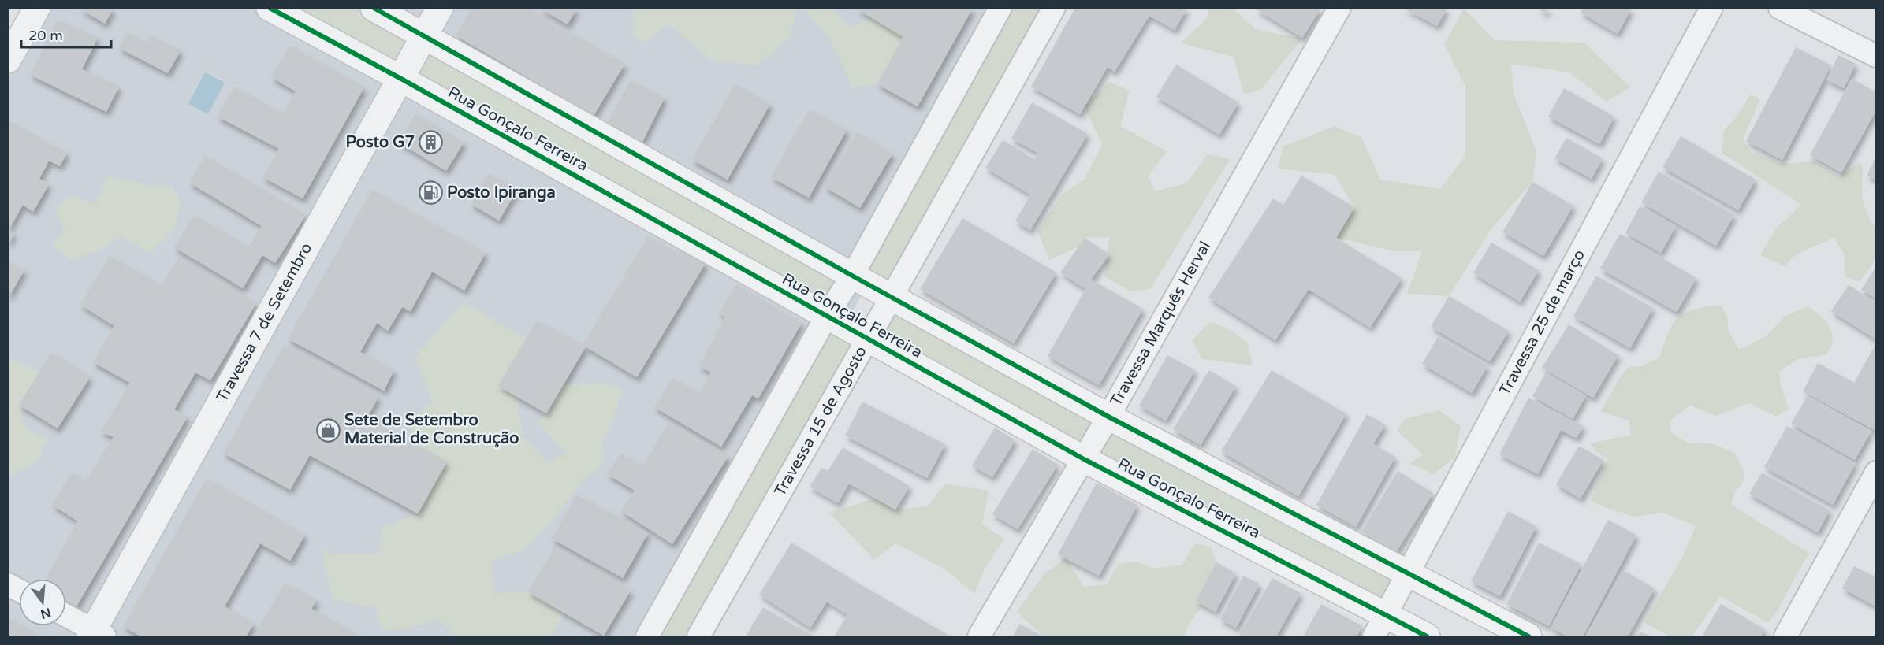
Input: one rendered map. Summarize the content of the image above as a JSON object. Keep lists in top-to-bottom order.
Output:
{
  "streets": {
    "street": [
      "Rua Gonçalo Ferreira",
      "Travessa 7 de Setembro",
      "Travessa 25 de março",
      "Travessa Marquês Herval",
      "Travessa 15 de Agosto"
    ]
  },
  "crossings": [
    ["Rua Gonçalo Ferreira", "Travessa 7 de Setembro"],
    ["Rua Gonçalo Ferreira", "Travessa 25 de março"],
    ["Rua Gonçalo Ferreira", "Travessa Marquês Herval"],
    ["Rua Gonçalo Ferreira", "Travessa 15 de Agosto"]
  ],
  "places": {
    "building": ["Posto G7"],
    "fuel station": ["Posto Ipiranga"],
    "shop": ["Sete de Setembro Material de Construção"]
  },
  "scale_bar": "20 m",
  "north": "bottom"
}
